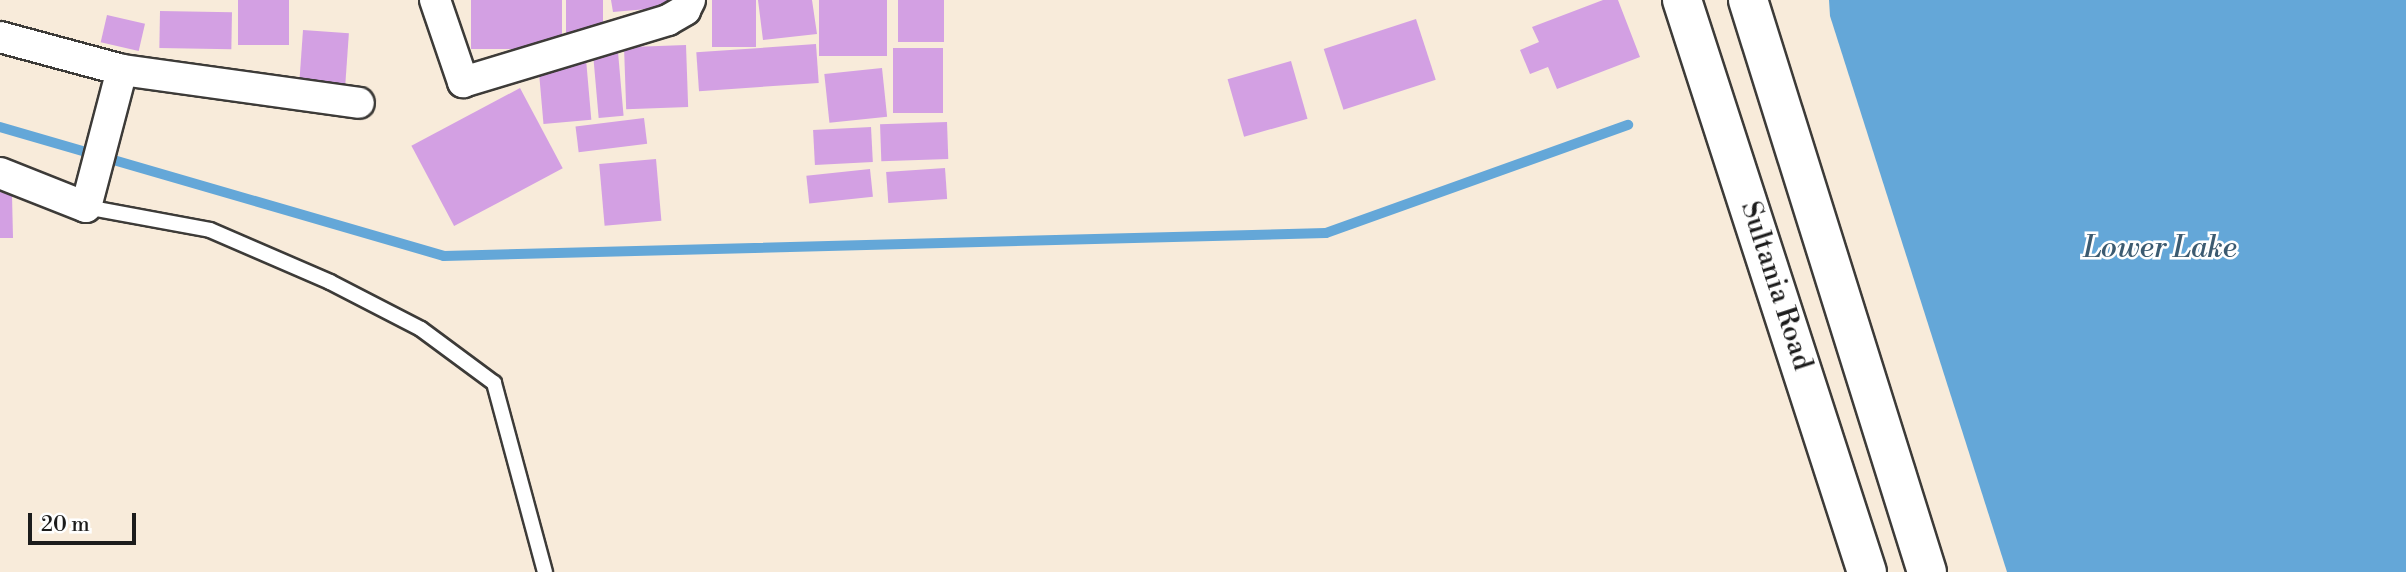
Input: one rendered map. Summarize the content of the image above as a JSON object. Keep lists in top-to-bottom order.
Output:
{
  "streets": {
    "main road": ["Sultania Road"]
  },
  "water": ["Lower Lake"],
  "scale_bar": "20 m"
}
